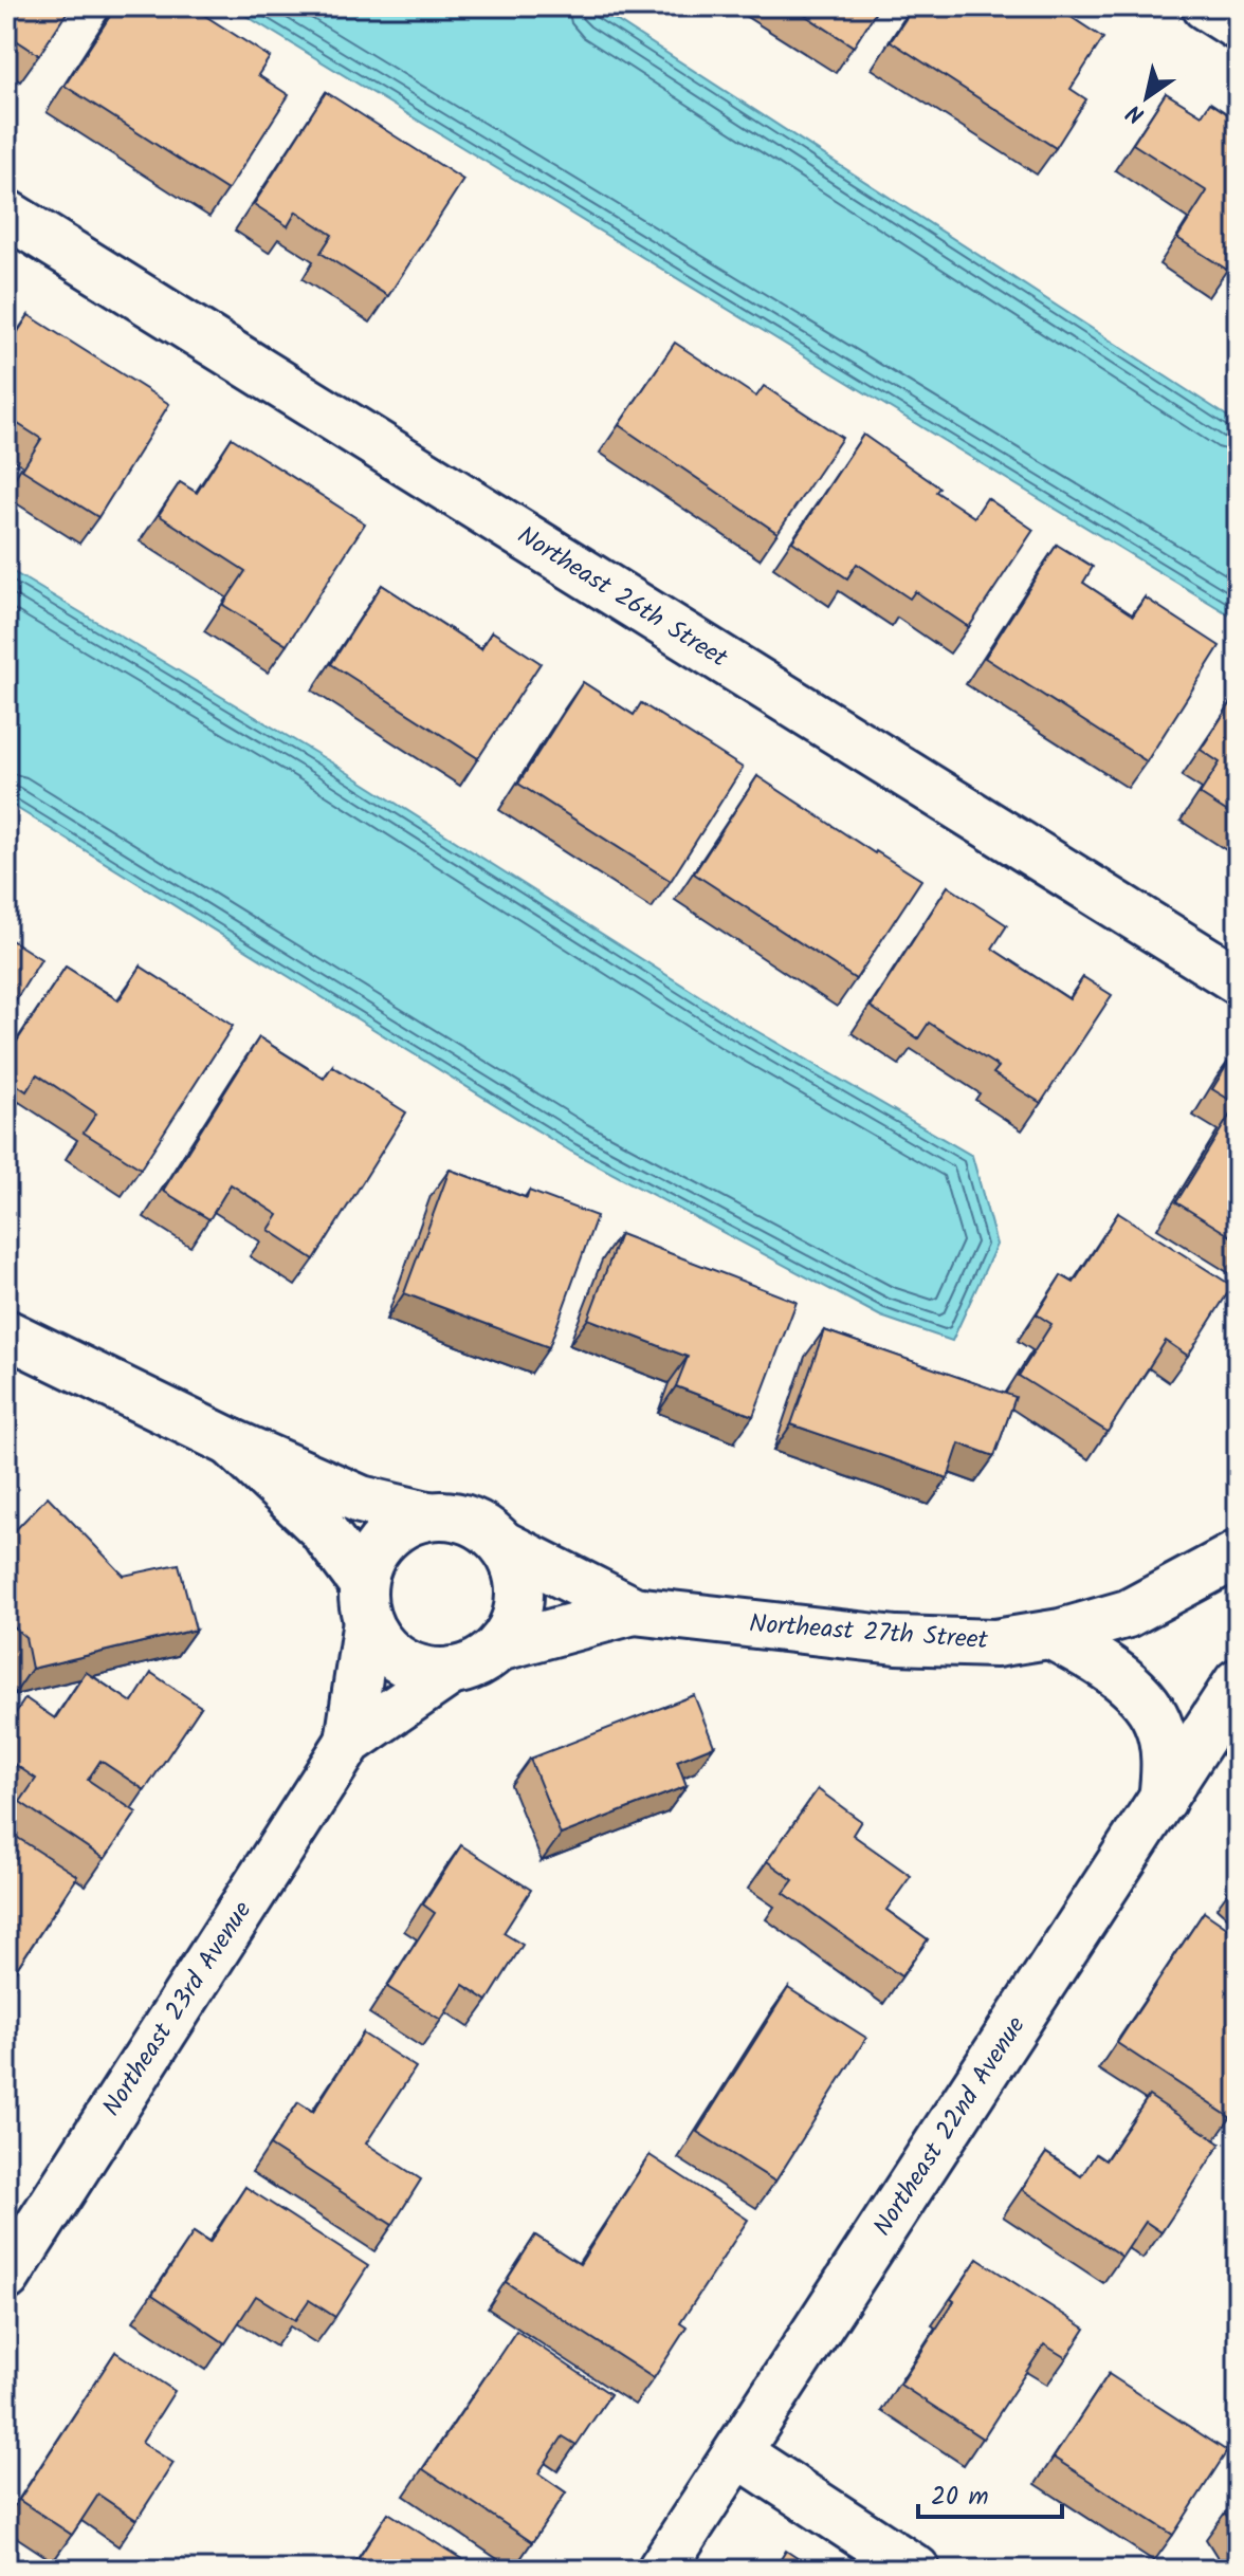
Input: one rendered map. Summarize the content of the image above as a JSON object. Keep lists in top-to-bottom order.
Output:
{
  "streets": {
    "street": [
      "Northeast 26th Street",
      "Northeast 27th Street",
      "Northeast 23rd Avenue",
      "Northeast 22nd Avenue"
    ]
  },
  "crossings": [
    ["Northeast 27th Street", "Northeast 23rd Avenue"]
  ],
  "scale_bar": "20 m",
  "north": "bottom left"
}
